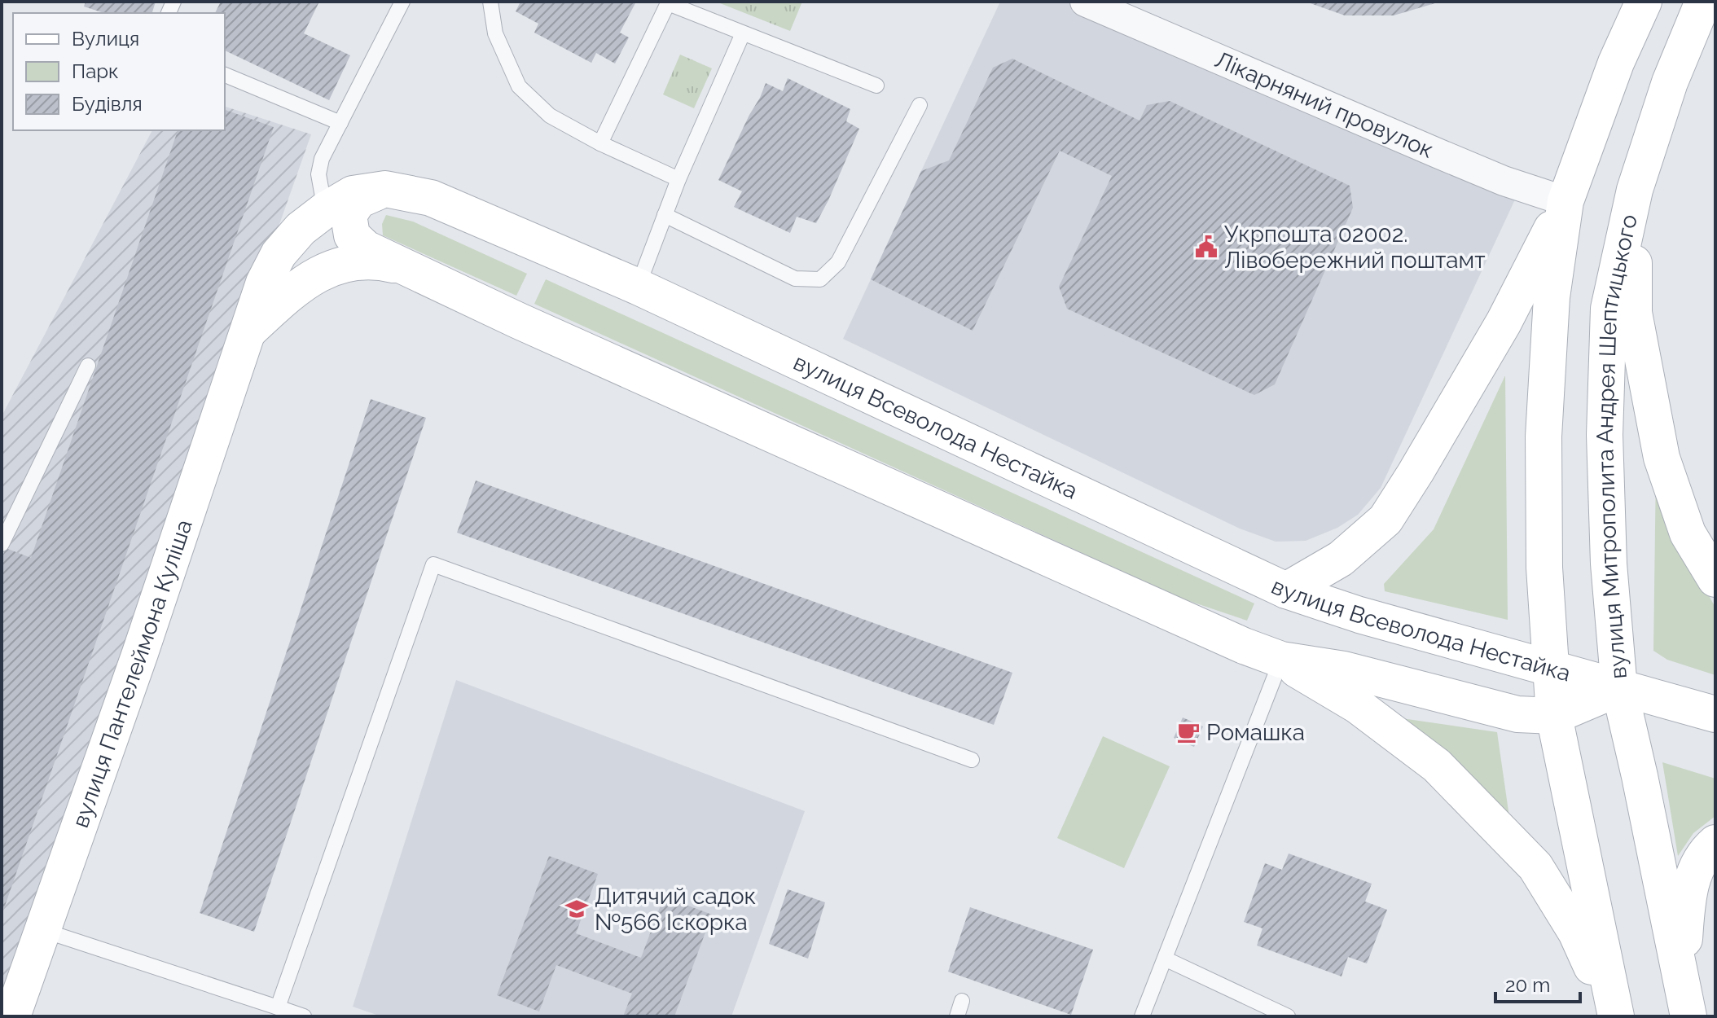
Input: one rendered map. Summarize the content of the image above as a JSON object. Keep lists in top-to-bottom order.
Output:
{
  "streets": {
    "street": [
      "Лікарняний провулок",
      "вулиця Всеволода Нестайка",
      "вулиця Митрополита Андрея Шептицького",
      "вулиця Пантелеймона Куліша"
    ]
  },
  "crossings": [
    ["вулиця Всеволода Нестайка", "вулиця Митрополита Андрея Шептицького"],
    ["вулиця Всеволода Нестайка", "вулиця Пантелеймона Куліша"]
  ],
  "places": {
    "public building": ["Укрпошта 02002. Лівобережний поштамт"],
    "cafe": ["Ромашка"],
    "school or university": ["Дитячий садок №566 Іскорка"]
  },
  "legend": ["Вулиця", "Парк", "Будівля"],
  "scale_bar": "20 m"
}
